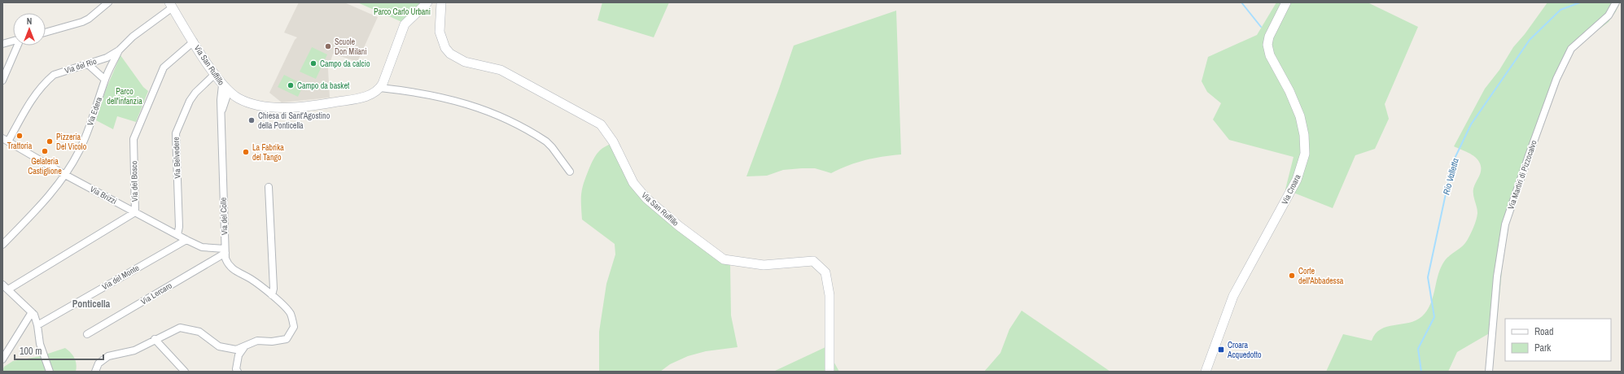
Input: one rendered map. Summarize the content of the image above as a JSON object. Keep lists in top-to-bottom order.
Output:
{
  "streets": {
    "street": [
      "Via San Ruffillo",
      "Via del Rio",
      "Via Edera",
      "Via Belvedere",
      "Via Martiri di Pizzocalvo",
      "Via del Bosco",
      "Via Croara",
      "Via Brizzi",
      "Via del Colle",
      "Via del Monte",
      "Via Lercaro"
    ]
  },
  "crossings": [
    ["Via San Ruffillo", "Via del Rio"],
    ["Via San Ruffillo", "Via Belvedere"],
    ["Via San Ruffillo", "Via del Bosco"],
    ["Via San Ruffillo", "Via del Colle"],
    ["Via del Rio", "Via Edera"],
    ["Via del Rio", "Via Brizzi"],
    ["Via Edera", "Via Brizzi"],
    ["Via Belvedere", "Via Brizzi"],
    ["Via del Bosco", "Via Brizzi"],
    ["Via Brizzi", "Via del Colle"],
    ["Via Brizzi", "Via del Monte"],
    ["Via Brizzi", "Via Lercaro"],
    ["Via del Colle", "Via Lercaro"]
  ],
  "districts": ["Ponticella"],
  "water": ["Rio Valletta"],
  "parks": ["Parco Carlo Urbani", "Parco dell'infanzia"],
  "places": {
    "other": [
      "Scuole Don Milani",
      "Campo da calcio",
      "Campo da basket",
      "Chiesa di Sant'Agostino della Ponticella",
      "Trattoria",
      "Pizzeria Del Vicolo",
      "Gelateria Castiglione",
      "La Fabrika del Tango",
      "Corte dell'Abbadessa"
    ],
    "transit": ["Croara Acquedotto"]
  },
  "legend": ["Road", "Park"],
  "scale_bar": "100 m",
  "north": "top"
}
